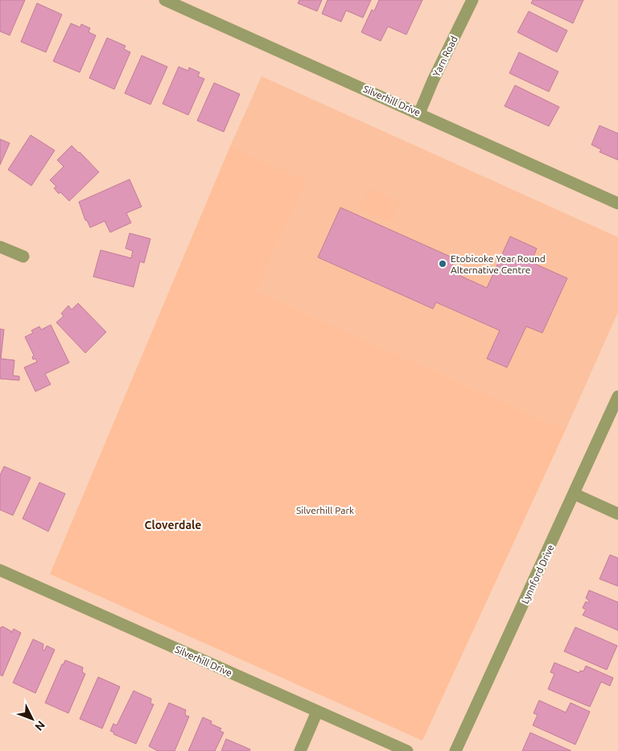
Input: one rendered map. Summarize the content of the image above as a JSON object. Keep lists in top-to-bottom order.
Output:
{
  "streets": {
    "street": ["Yarn Road", "Silverhill Drive", "Lynnford Drive"]
  },
  "crossings": [
    ["Yarn Road", "Silverhill Drive"]
  ],
  "districts": ["Cloverdale"],
  "parks": ["Silverhill Park"],
  "places": ["Etobicoke Year Round Alternative Centre"],
  "north": "bottom right"
}
